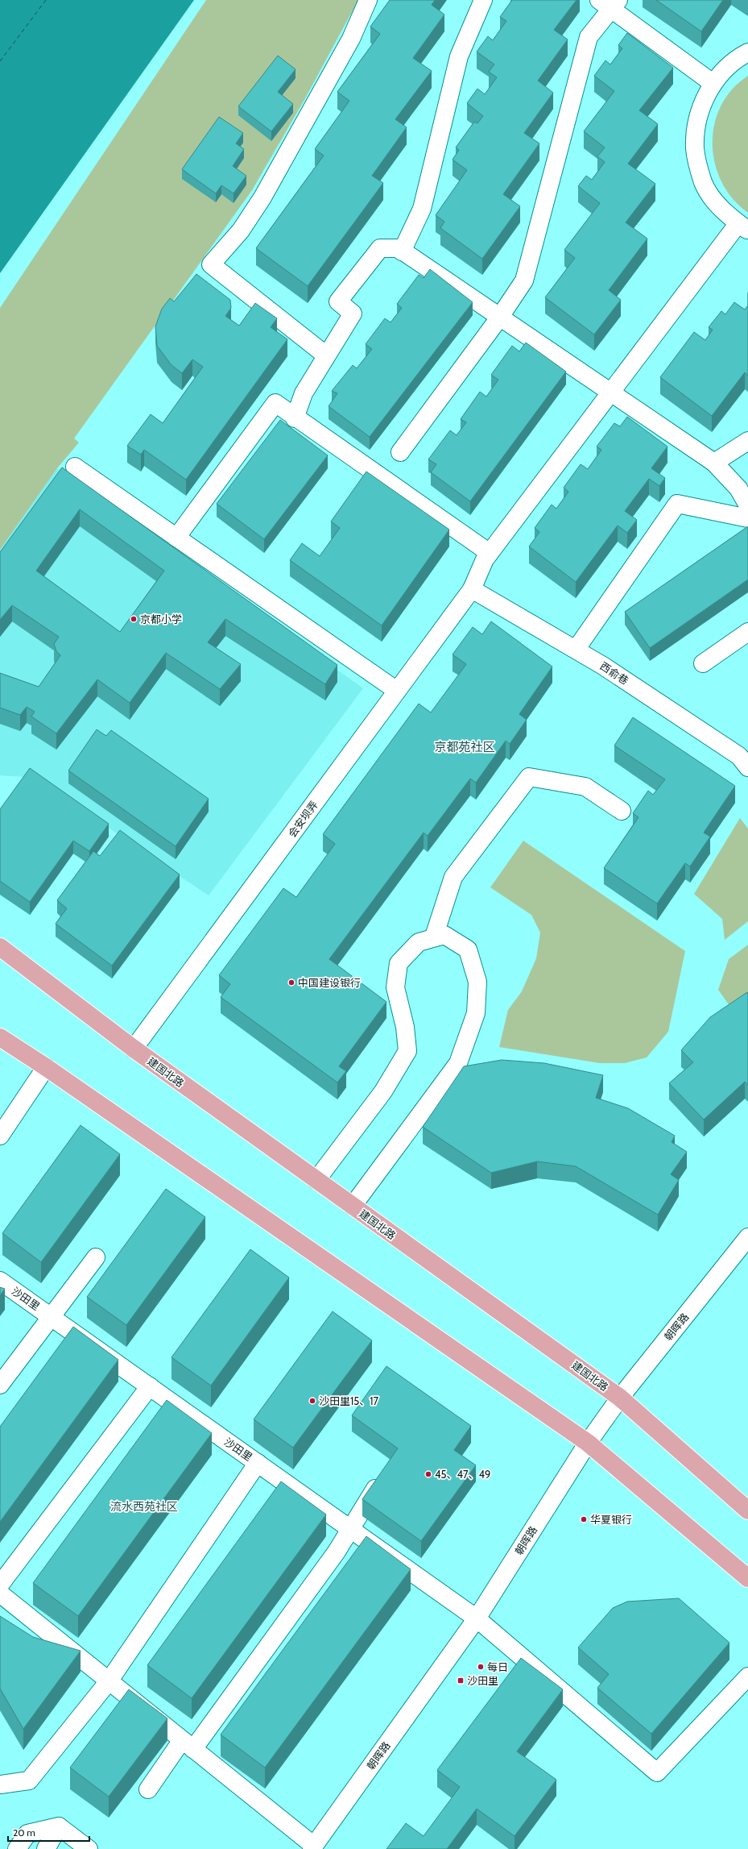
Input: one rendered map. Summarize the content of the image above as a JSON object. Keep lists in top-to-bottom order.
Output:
{
  "streets": {
    "main road": ["建国北路"],
    "street": [
      "西俞巷",
      "会安坝弄",
      "沙田里",
      "朝晖路"
    ]
  },
  "crossings": [
    ["西俞巷", "会安坝弄"],
    ["会安坝弄", "建国北路"],
    ["建国北路", "朝晖路"],
    ["沙田里", "朝晖路"]
  ],
  "districts": ["京都苑社区", "流水西苑社区"],
  "places": {
    "other": [
      "京都小学",
      "中国建设银行",
      "沙田里15、17",
      "45、47、49",
      "华夏银行",
      "每日"
    ],
    "transit": ["沙田里"]
  },
  "scale_bar": "20 m"
}
